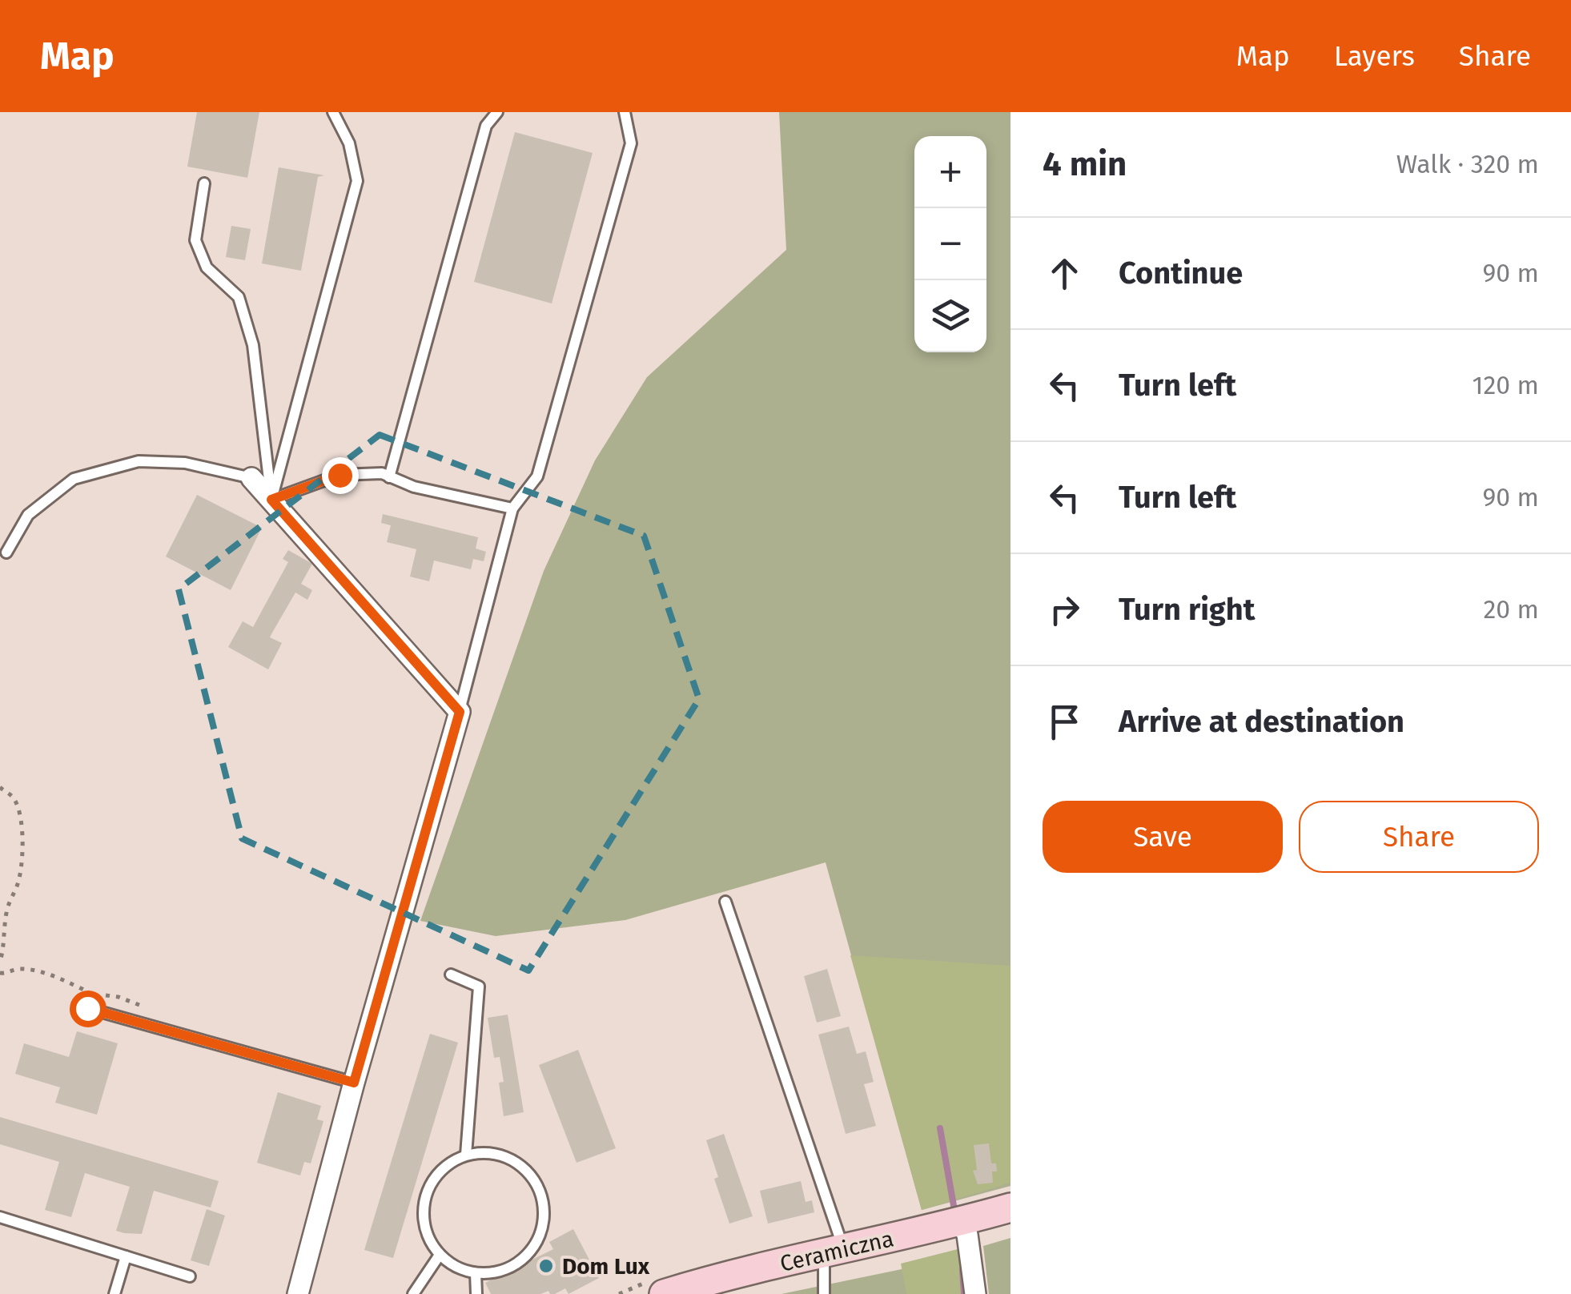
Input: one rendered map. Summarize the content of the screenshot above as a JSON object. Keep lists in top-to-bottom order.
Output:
{
  "streets": {
    "street": ["Ceramiczna"]
  },
  "places": ["Dom Lux"],
  "page": {
    "header": "Map",
    "nav": ["Map", "Layers", "Share"],
    "heading": ["4 min", "Walk · 320 m"],
    "map_buttons": ["+", "−"],
    "list": [
      ["Continue", "90 m"],
      ["Turn left", "120 m"],
      ["Turn left", "90 m"],
      ["Turn right", "20 m"],
      "Arrive at destination"
    ],
    "buttons": ["Save", "Share"]
  }
}
